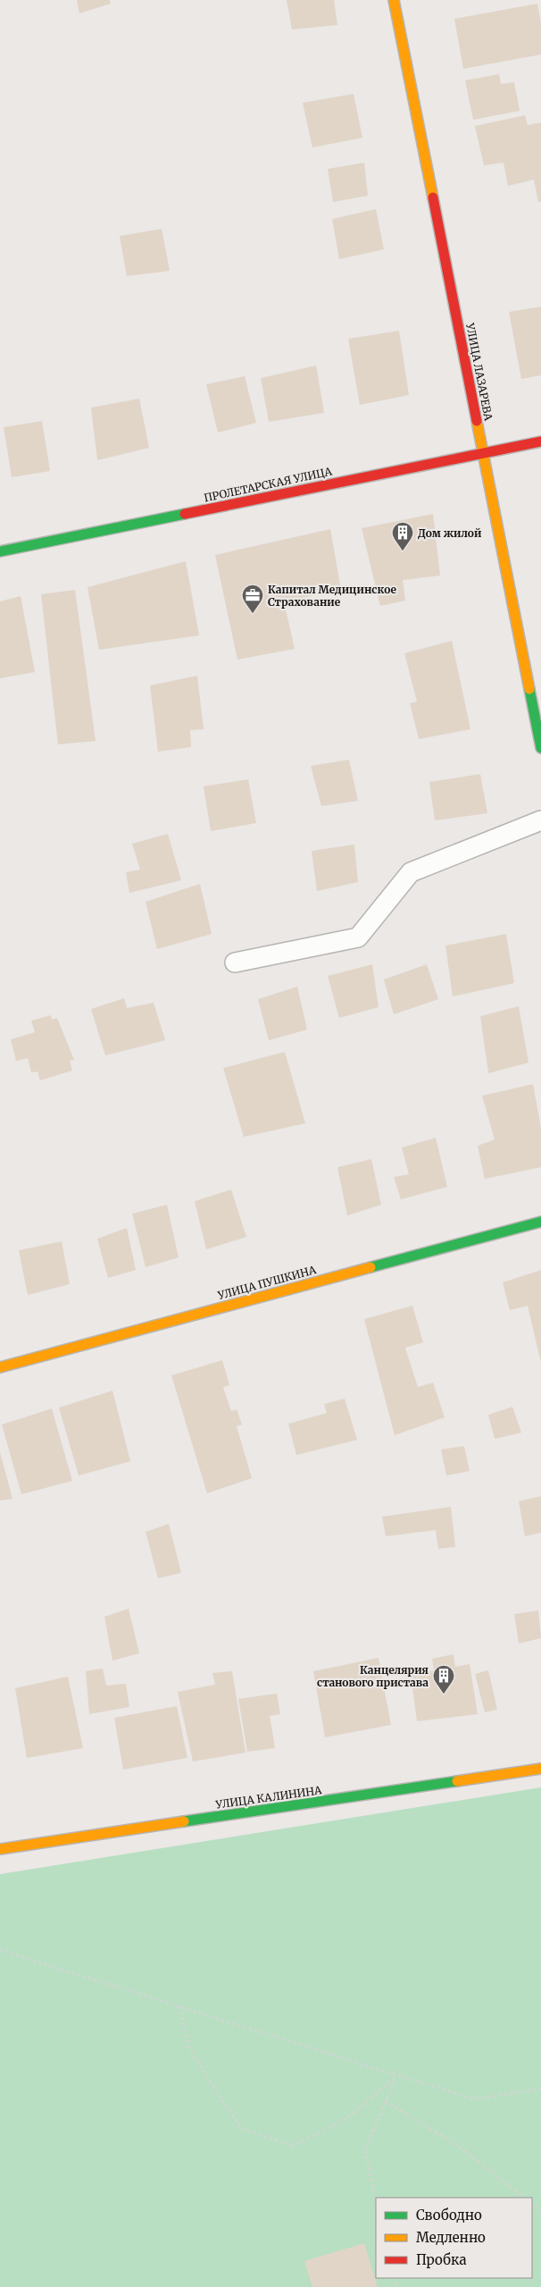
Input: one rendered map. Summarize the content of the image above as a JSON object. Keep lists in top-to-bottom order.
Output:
{
  "streets": {
    "street": [
      "УЛИЦА ЛАЗАРЕВА",
      "ПРОЛЕТАРСКАЯ УЛИЦА",
      "УЛИЦА ПУШКИНА",
      "УЛИЦА КАЛИНИНА"
    ]
  },
  "crossings": [
    ["УЛИЦА ЛАЗАРЕВА", "ПРОЛЕТАРСКАЯ УЛИЦА"]
  ],
  "places": {
    "building": ["Дом жилой", "Канцелярия станового пристава"],
    "office": ["Капитал Медицинское Страхование"]
  },
  "legend": ["Свободно", "Медленно", "Пробка"]
}
